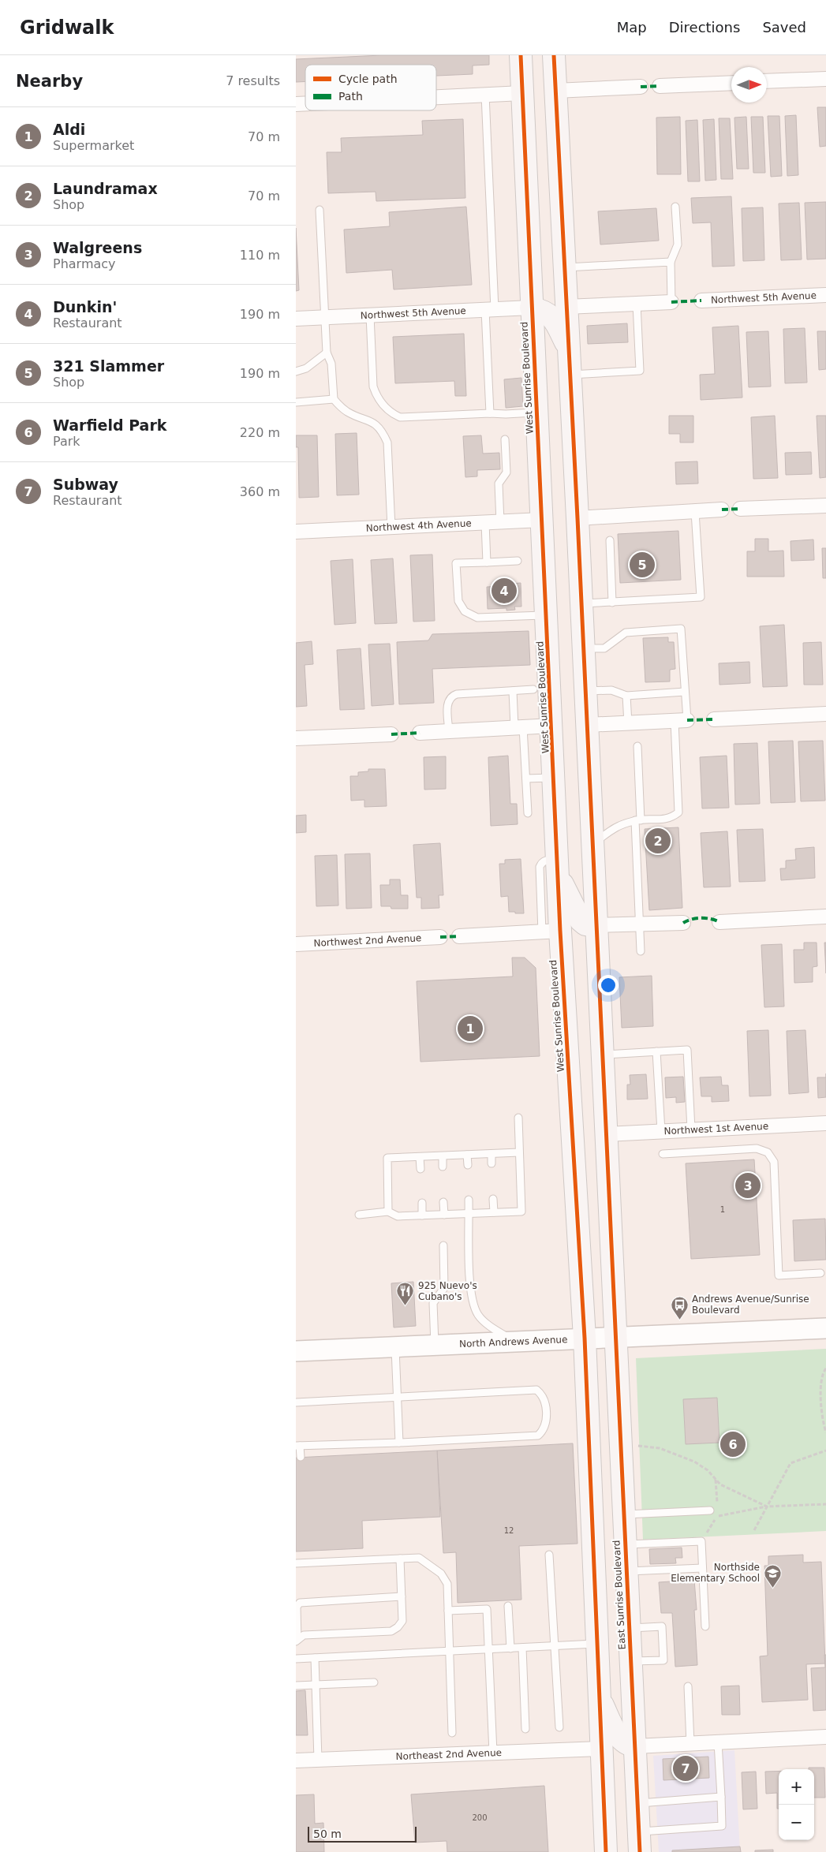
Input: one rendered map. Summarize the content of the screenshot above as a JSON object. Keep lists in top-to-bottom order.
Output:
{
  "streets": {
    "main road": ["West Sunrise Boulevard", "North Andrews Avenue", "East Sunrise Boulevard"],
    "street": [
      "Northwest 5th Avenue",
      "Northwest 4th Avenue",
      "Northwest 2nd Avenue",
      "Northwest 1st Avenue",
      "Northeast 2nd Avenue"
    ]
  },
  "crossings": [
    ["Northwest 5th Avenue", "West Sunrise Boulevard"],
    ["West Sunrise Boulevard", "Northwest 4th Avenue"],
    ["West Sunrise Boulevard", "North Andrews Avenue"],
    ["North Andrews Avenue", "East Sunrise Boulevard"]
  ],
  "places": {
    "restaurant": ["925 Nuevo's Cubano's"],
    "bus stop": ["Andrews Avenue/Sunrise Boulevard"],
    "school or university": ["Northside Elementary School"]
  },
  "house_numbers": ["1", "12", "200"],
  "legend": ["Cycle path", "Path"],
  "scale_bar": "50 m",
  "north": "right",
  "page": {
    "header": "Gridwalk",
    "nav": ["Map", "Directions", "Saved"],
    "heading": ["Nearby", "7 results"],
    "list": [
      {
        "mark": "1",
        "name": "Aldi",
        "note": "Supermarket",
        "value": "70 m"
      },
      {
        "mark": "2",
        "name": "Laundramax",
        "note": "Shop",
        "value": "70 m"
      },
      {
        "mark": "3",
        "name": "Walgreens",
        "note": "Pharmacy",
        "value": "110 m"
      },
      {
        "mark": "4",
        "name": "Dunkin'",
        "note": "Restaurant",
        "value": "190 m"
      },
      {
        "mark": "5",
        "name": "321 Slammer",
        "note": "Shop",
        "value": "190 m"
      },
      {
        "mark": "6",
        "name": "Warfield Park",
        "note": "Park",
        "value": "220 m"
      },
      {
        "mark": "7",
        "name": "Subway",
        "note": "Restaurant",
        "value": "360 m"
      }
    ],
    "pins": [
      "5",
      "4",
      "2",
      "1",
      "3",
      "6",
      "7"
    ],
    "map_buttons": ["+", "−"],
    "scale": "50 m"
  }
}
